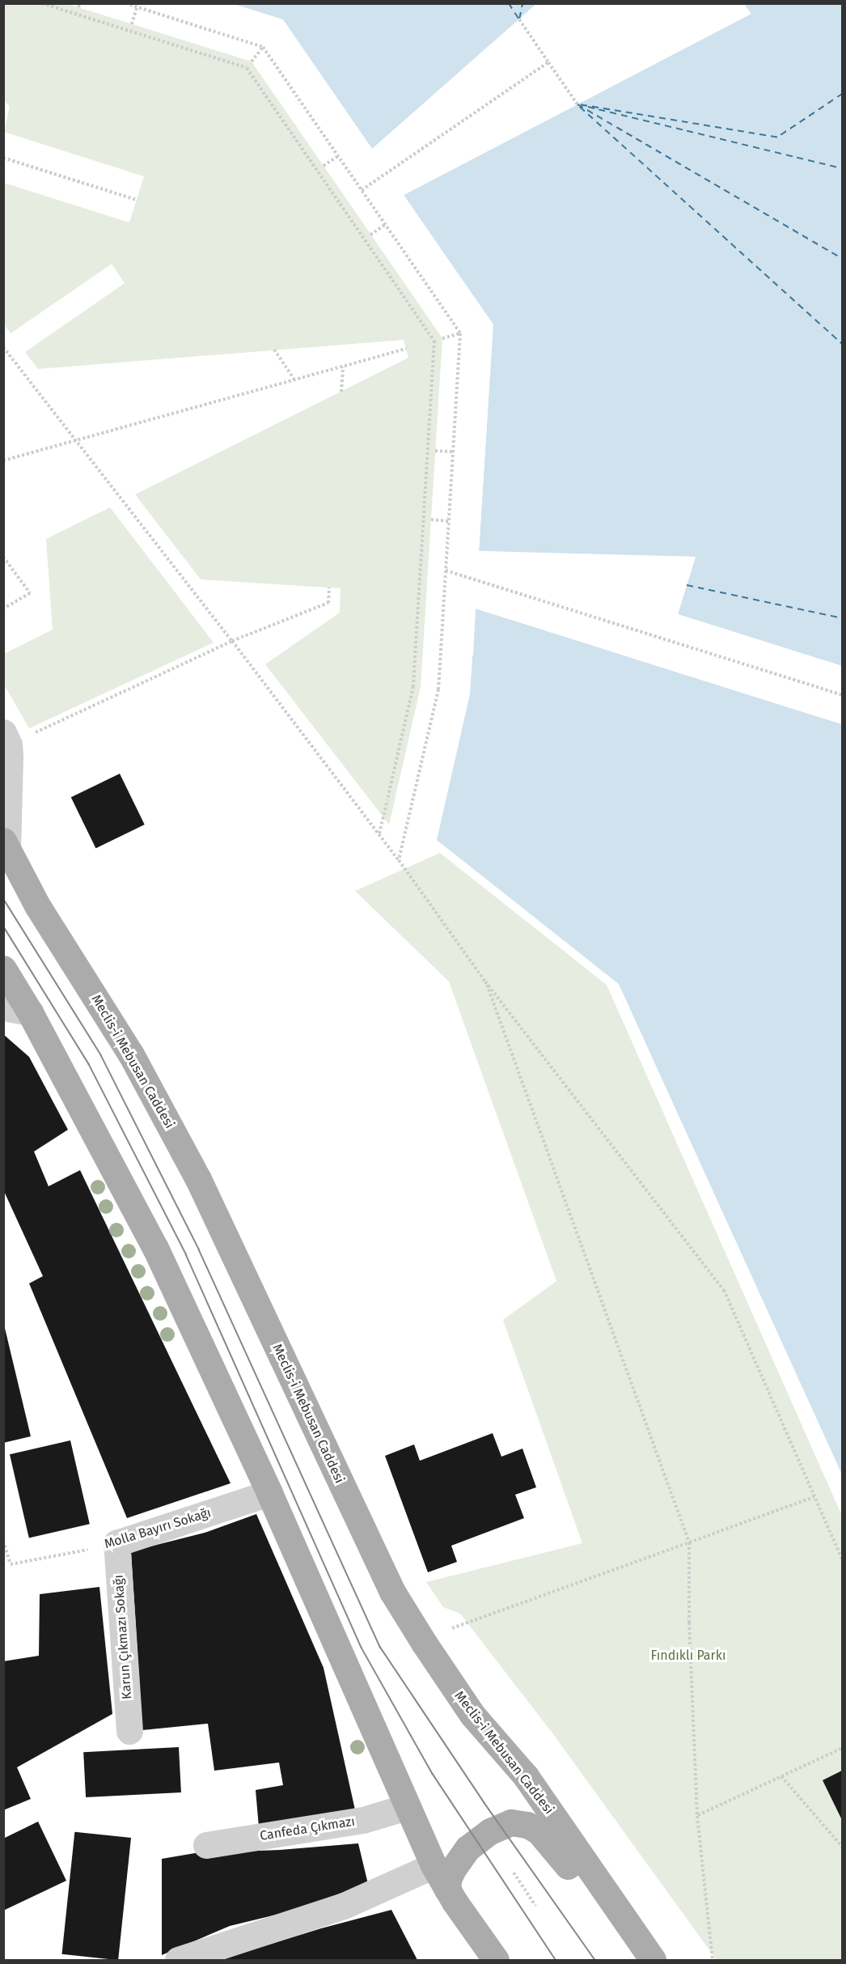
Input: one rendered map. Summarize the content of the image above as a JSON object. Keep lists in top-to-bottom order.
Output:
{
  "streets": {
    "main road": ["Meclis-i Mebusan Caddesi"],
    "street": ["Molla Bayırı Sokağı", "Karun Çıkmazı Sokağı", "Canfeda Çıkmazı"]
  },
  "crossings": [
    ["Molla Bayırı Sokağı", "Karun Çıkmazı Sokağı"]
  ],
  "parks": ["Fındıklı Parkı"]
}
